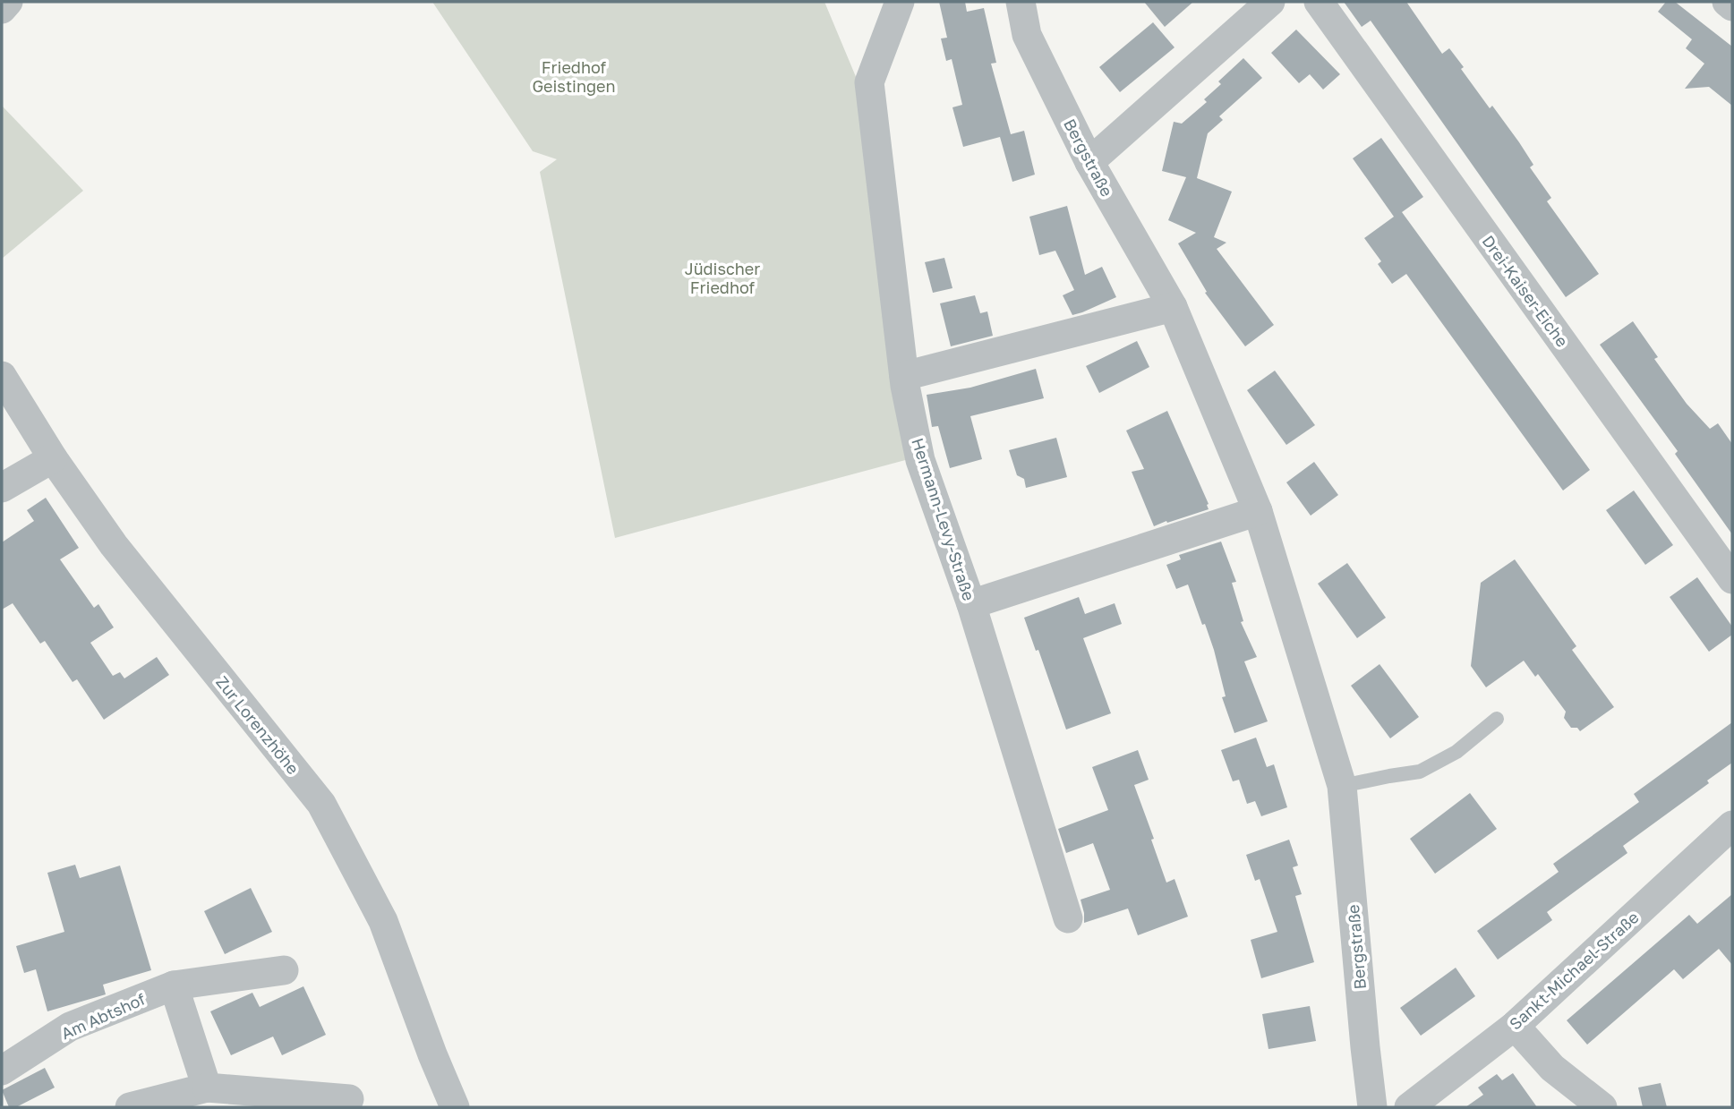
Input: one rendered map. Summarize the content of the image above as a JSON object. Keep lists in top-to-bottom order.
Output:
{
  "streets": {
    "street": [
      "Bergstraße",
      "Drei-Kaiser-Eiche",
      "Hermann-Levy-Straße",
      "Zur Lorenzhöhe",
      "Sankt-Michael-Straße",
      "Am Abtshof"
    ]
  },
  "parks": ["Friedhof Geistingen", "Jüdischer Friedhof"]
}
